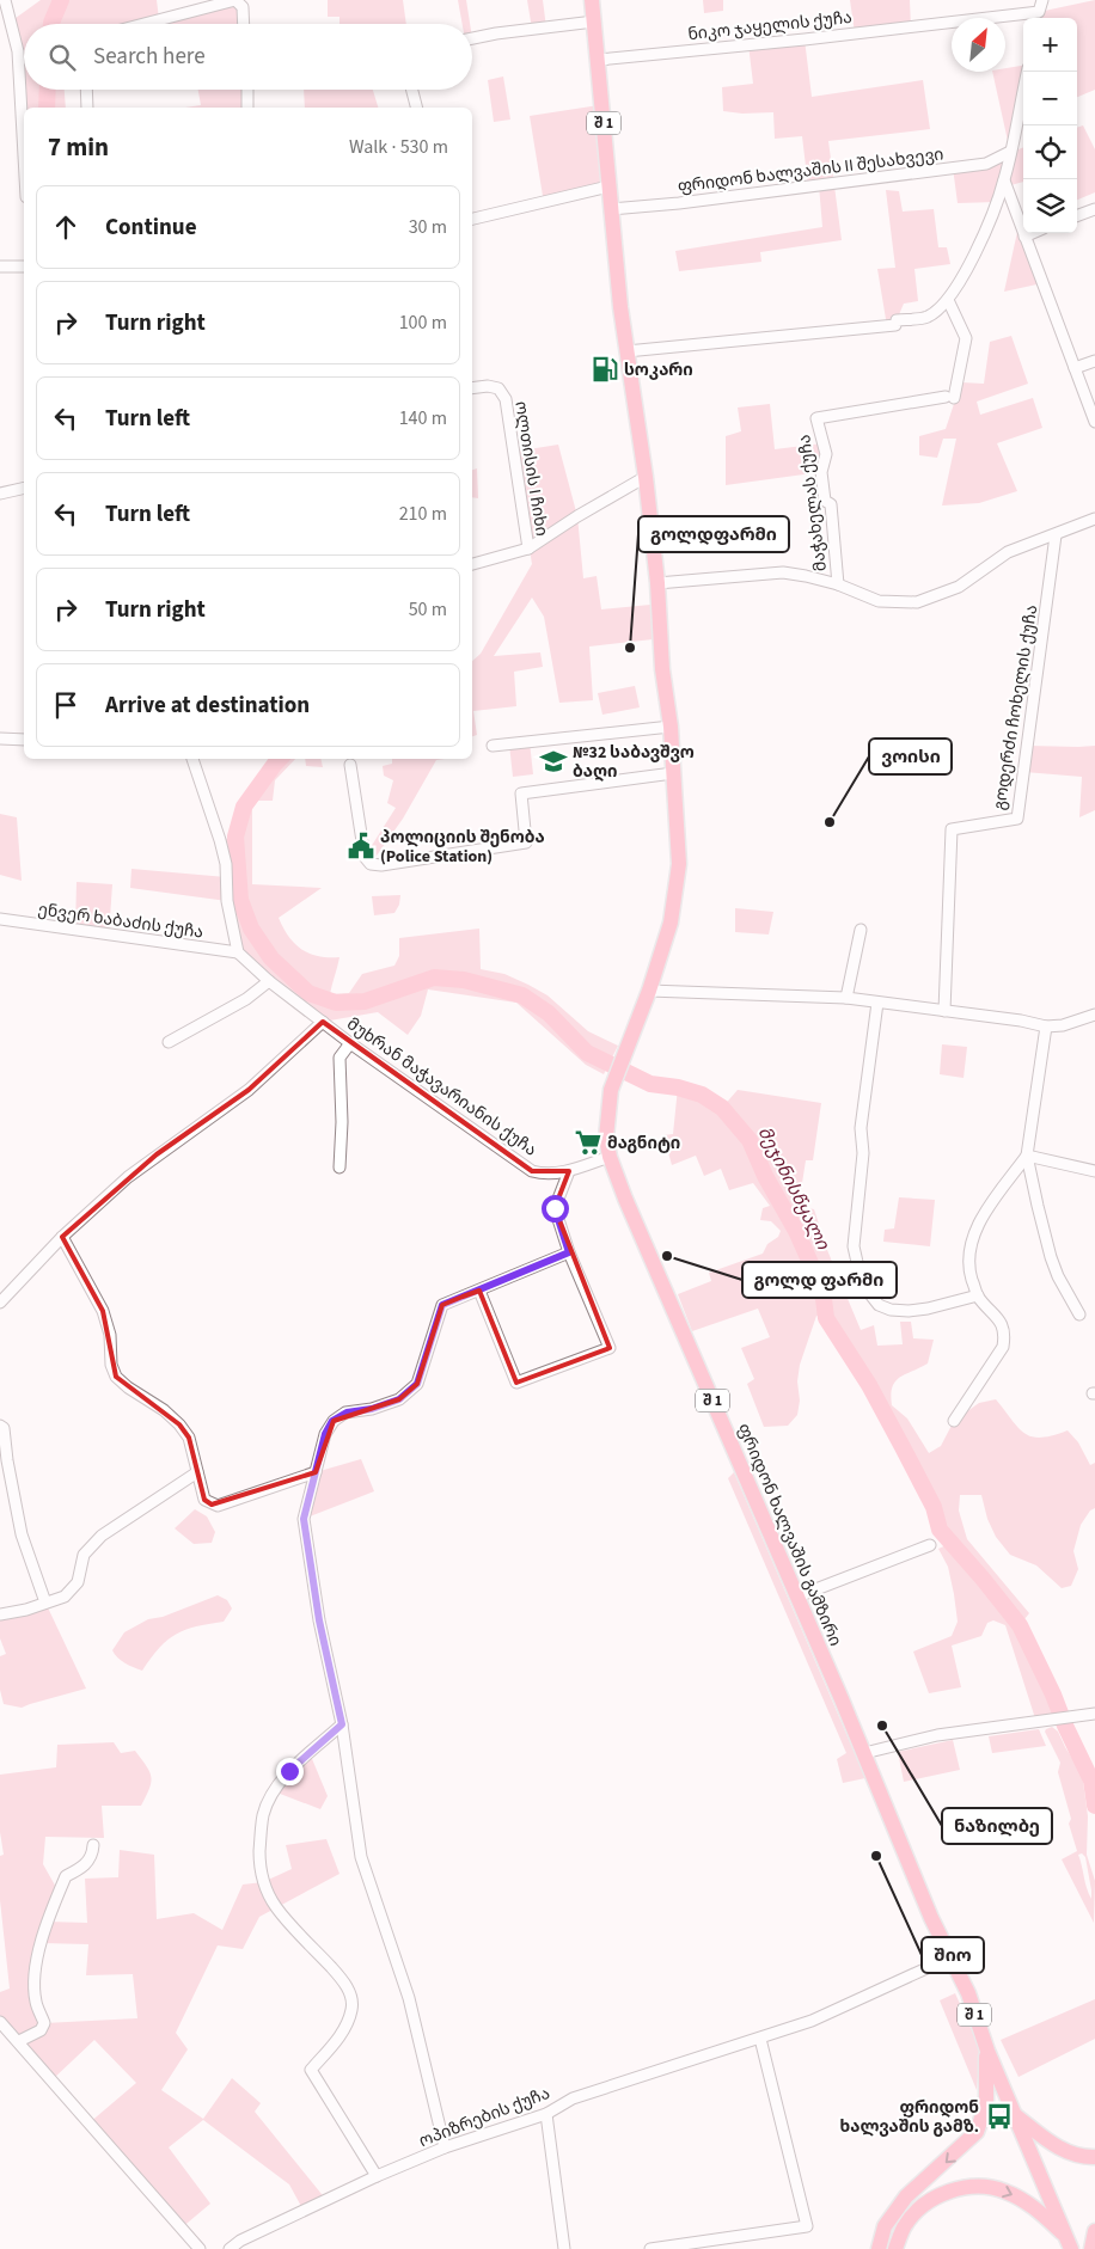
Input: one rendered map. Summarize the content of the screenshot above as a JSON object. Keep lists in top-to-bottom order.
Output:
{
  "streets": {
    "highway": ["შ 1", "ფრიდონ ხალვაშის გამზირი"],
    "street": [
      "ნიკო ჯაყელის ქუჩა",
      "ფრიდონ ხალვაშის II შესახვევი",
      "ოლთისის I ჩიხი",
      "მაჭახელას ქუჩა",
      "გოდერძი ჩოხელის ქუჩა",
      "ენვერ ხაბაძის ქუჩა",
      "მუხრან მაჭავარიანის ქუჩა",
      "ოპიზრების ქუჩა"
    ]
  },
  "crossings": [
    ["ნიკო ჯაყელის ქუჩა", "ფრიდონ ხალვაშის გამზირი"],
    ["ფრიდონ ხალვაშის II შესახვევი", "ფრიდონ ხალვაშის გამზირი"],
    ["მაჭახელას ქუჩა", "გოდერძი ჩოხელის ქუჩა"],
    ["მაჭახელას ქუჩა", "ფრიდონ ხალვაშის გამზირი"],
    ["ენვერ ხაბაძის ქუჩა", "მუხრან მაჭავარიანის ქუჩა"],
    ["მუხრან მაჭავარიანის ქუჩა", "ფრიდონ ხალვაშის გამზირი"],
    ["ფრიდონ ხალვაშის გამზირი", "ოპიზრების ქუჩა"]
  ],
  "water": ["მეჯინისწყალი"],
  "places": {
    "fuel station": ["სოკარი"],
    "other": [
      "გოლდფარმი",
      "ვოისი",
      "გოლდ ფარმი",
      "ნაზილბე",
      "შიო"
    ],
    "school or university": ["№32 საბავშვო ბაღი"],
    "public building": ["პოლიციის შენობა (Police Station)"],
    "supermarket": ["მაგნიტი"],
    "bus stop": ["ფრიდონ ხალვაშის გამზ."]
  },
  "north": "top right",
  "page": {
    "map_buttons": ["+", "−"],
    "search": "Search here",
    "heading": ["7 min", "Walk · 530 m"],
    "list": [
      ["Continue", "30 m"],
      ["Turn right", "100 m"],
      ["Turn left", "140 m"],
      ["Turn left", "210 m"],
      ["Turn right", "50 m"],
      "Arrive at destination"
    ]
  }
}
